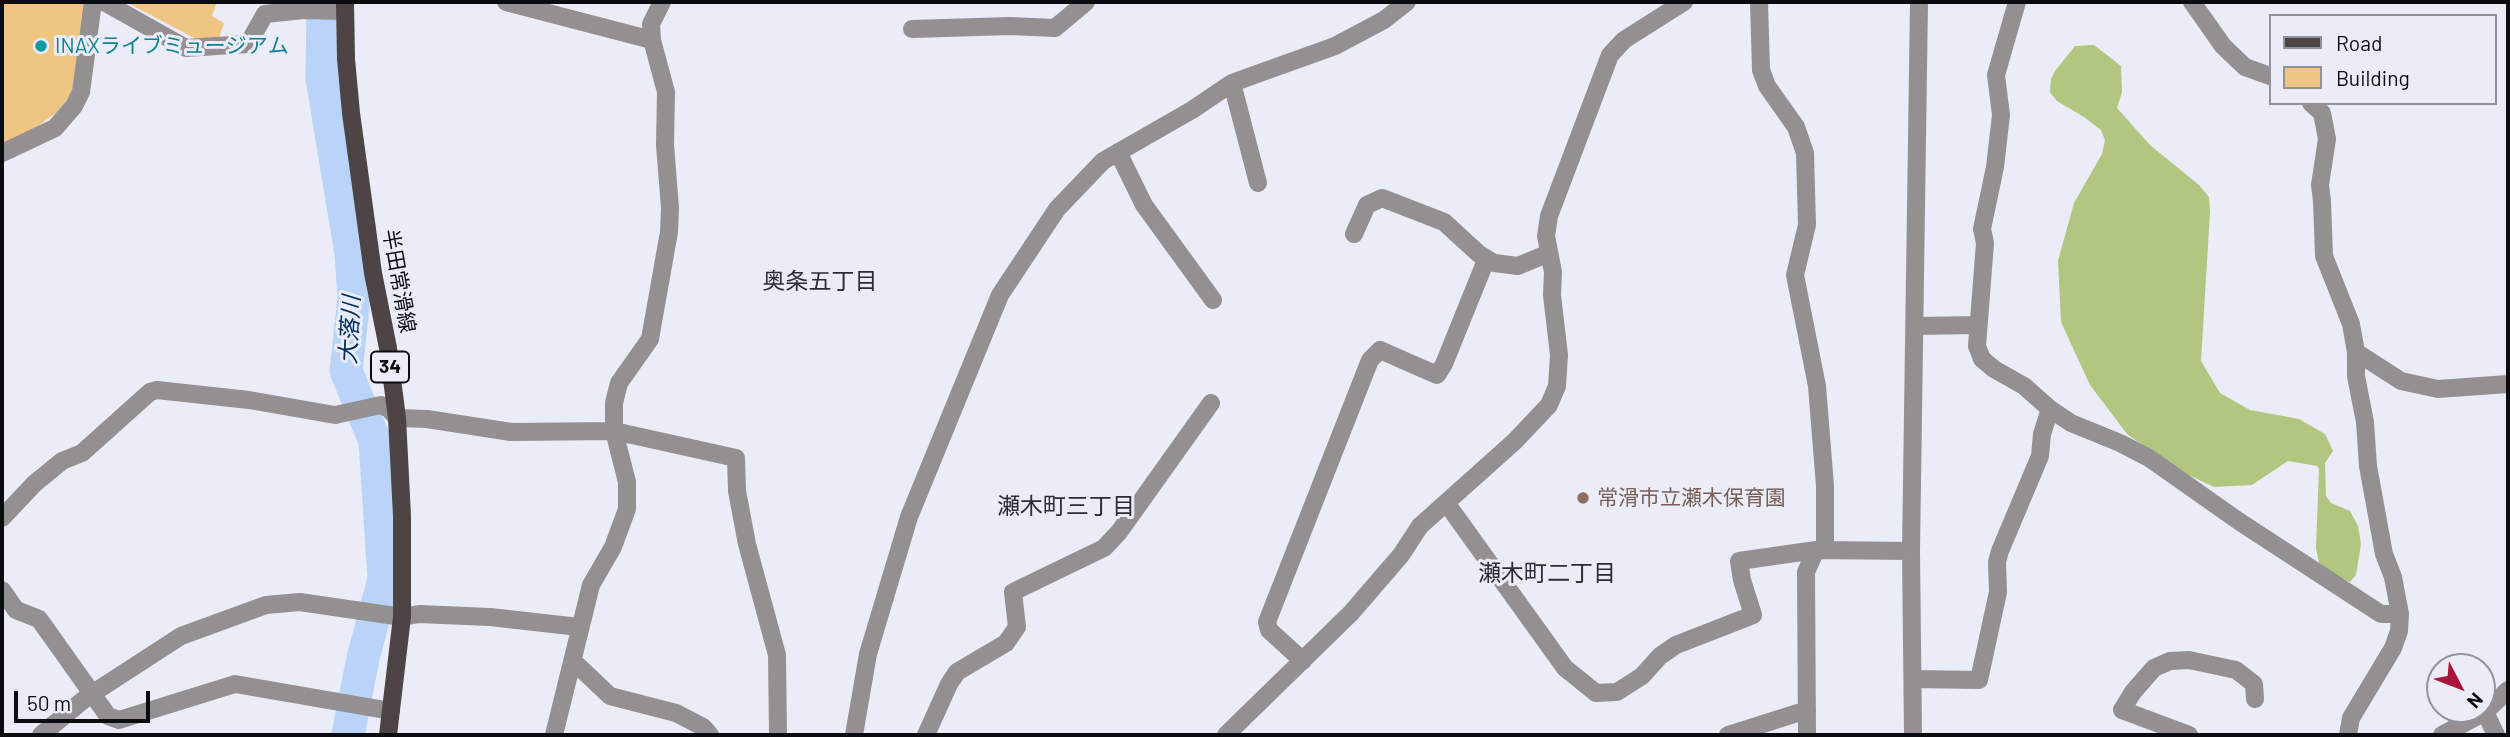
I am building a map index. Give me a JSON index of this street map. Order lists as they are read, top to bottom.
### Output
{
  "streets": {
    "main road": ["半田常滑線", "34"]
  },
  "districts": ["奥条五丁目", "瀬木町三丁目", "瀬木町二丁目"],
  "water": ["大落川"],
  "places": ["INAXライブミュージアム", "常滑市立瀬木保育園"],
  "legend": ["Road", "Building"],
  "scale_bar": "50 m",
  "north": "bottom right"
}
